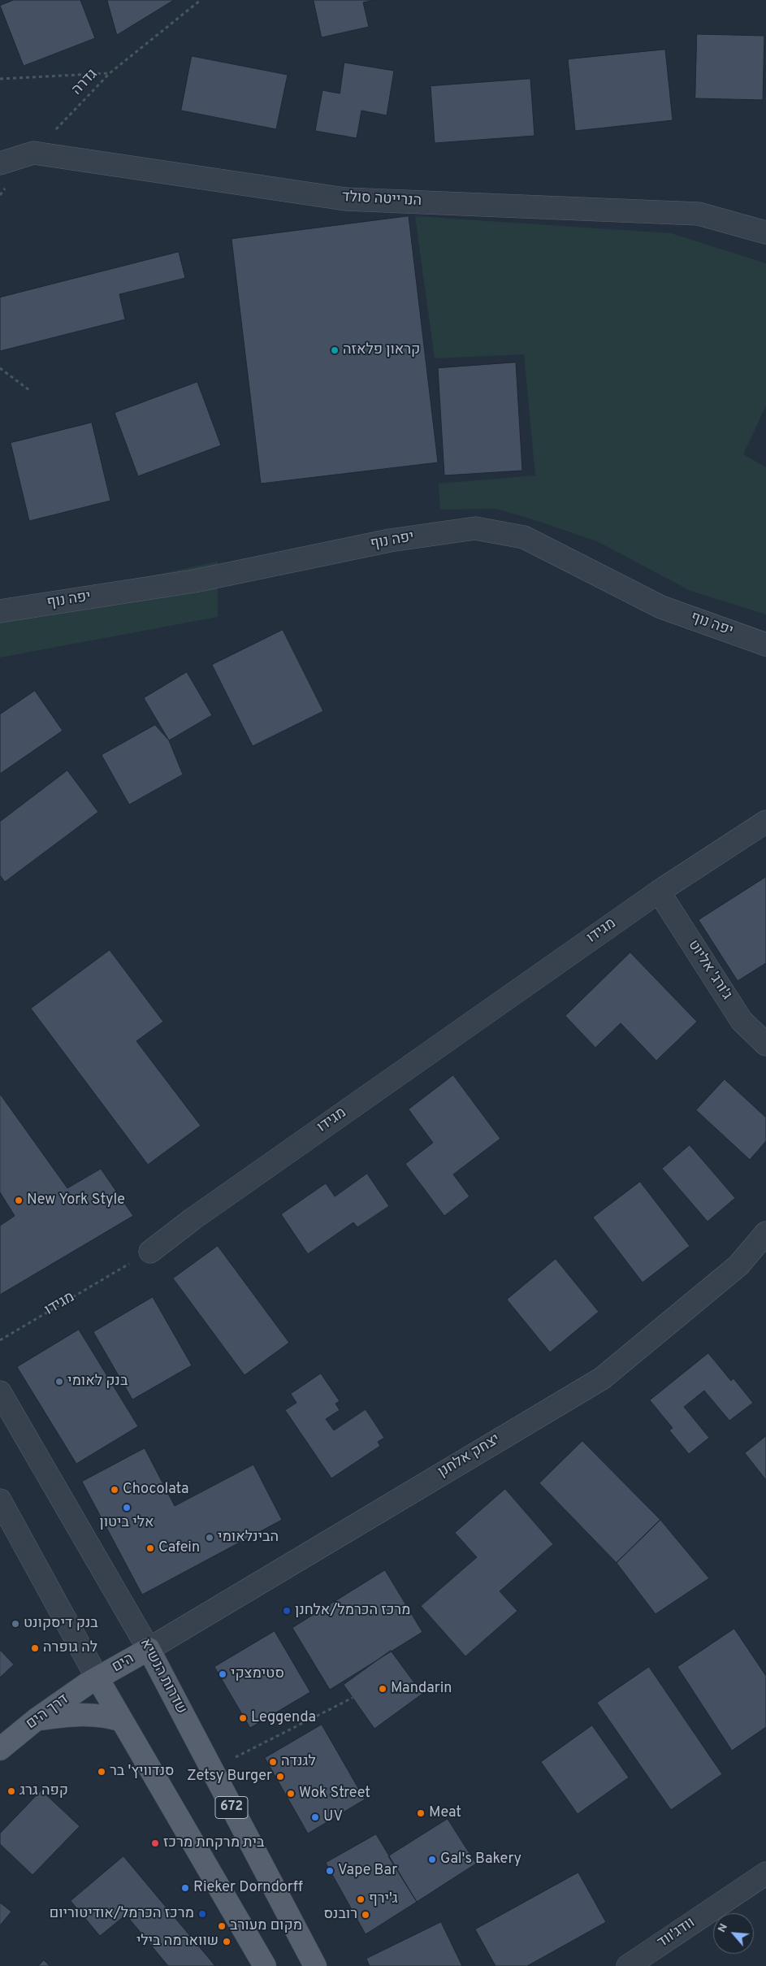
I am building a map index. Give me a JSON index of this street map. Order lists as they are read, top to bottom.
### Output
{
  "streets": {
    "main road": [
      "הים",
      "שדרות הנשיא",
      "דרך הים",
      "672"
    ],
    "street": [
      "הנרייטה סולד",
      "יפה נוף",
      "מגידו",
      "ג'ורג' אליוט",
      "יצחק אלחנן",
      "וודג'ווד"
    ],
    "path": ["גדרה"]
  },
  "crossings": [
    ["גדרה", "הנרייטה סולד"],
    ["מגידו", "ג'ורג' אליוט"],
    ["יצחק אלחנן", "הים"],
    ["יצחק אלחנן", "שדרות הנשיא"],
    ["הים", "שדרות הנשיא"],
    ["הים", "דרך הים"]
  ],
  "places": [
    "קראון פלאזה",
    "New York Style",
    "בנק לאומי",
    "Chocolata",
    "אלי ביטון",
    "הבינלאומי",
    "Cafein",
    "מרכז הכרמל/אלחנן",
    "בנק דיסקונט",
    "לה גופרה",
    "סטימצקי",
    "Mandarin",
    "Leggenda",
    "לגנדה",
    "סנדוויץ' בר",
    "Zetsy Burger",
    "קפה גרג",
    "Wok Street",
    "Meat",
    "UV",
    "בית מרקחת מרכז",
    "Gal's Bakery",
    "Vape Bar",
    "Rieker Dorndorff",
    "ג'ירף",
    "מרכז הכרמל/אודיטוריום",
    "רובנס",
    "מקום מעורב",
    "שווארמה בילי"
  ],
  "north": "top left"
}
